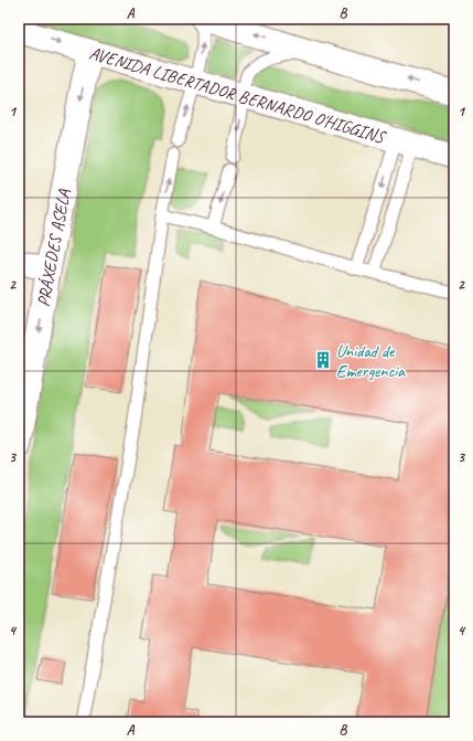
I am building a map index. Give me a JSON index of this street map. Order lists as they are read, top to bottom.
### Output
{
  "streets": {
    "main road": ["AVENIDA LIBERTADOR BERNARDO O'HIGGINS", "PRÁXEDES ASELA"]
  },
  "crossings": [
    ["AVENIDA LIBERTADOR BERNARDO O'HIGGINS", "PRÁXEDES ASELA"]
  ],
  "one_way": ["PRÁXEDES ASELA"],
  "places": {
    "building": ["Unidad de Emergencia"]
  },
  "grid": {
    "columns": ["A", "B"],
    "rows": [
      "1",
      "2",
      "3",
      "4"
    ]
  }
}
